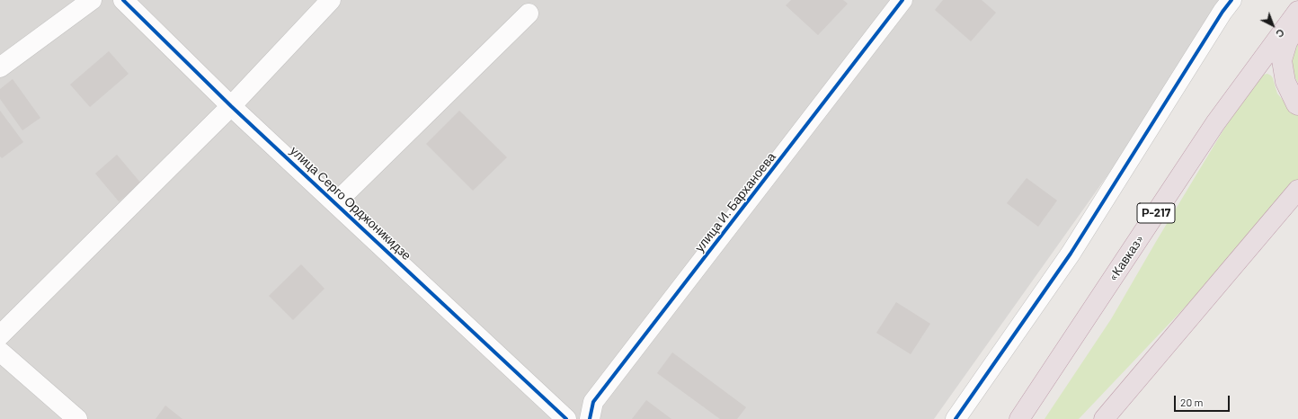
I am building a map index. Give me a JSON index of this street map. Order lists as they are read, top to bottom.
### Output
{
  "streets": {
    "highway": ["Р-217", "«Кавказ»"],
    "street": ["улица И. Барханоева", "улица Серго Орджоникидзе"]
  },
  "scale_bar": "20 m",
  "north": "bottom right"
}
